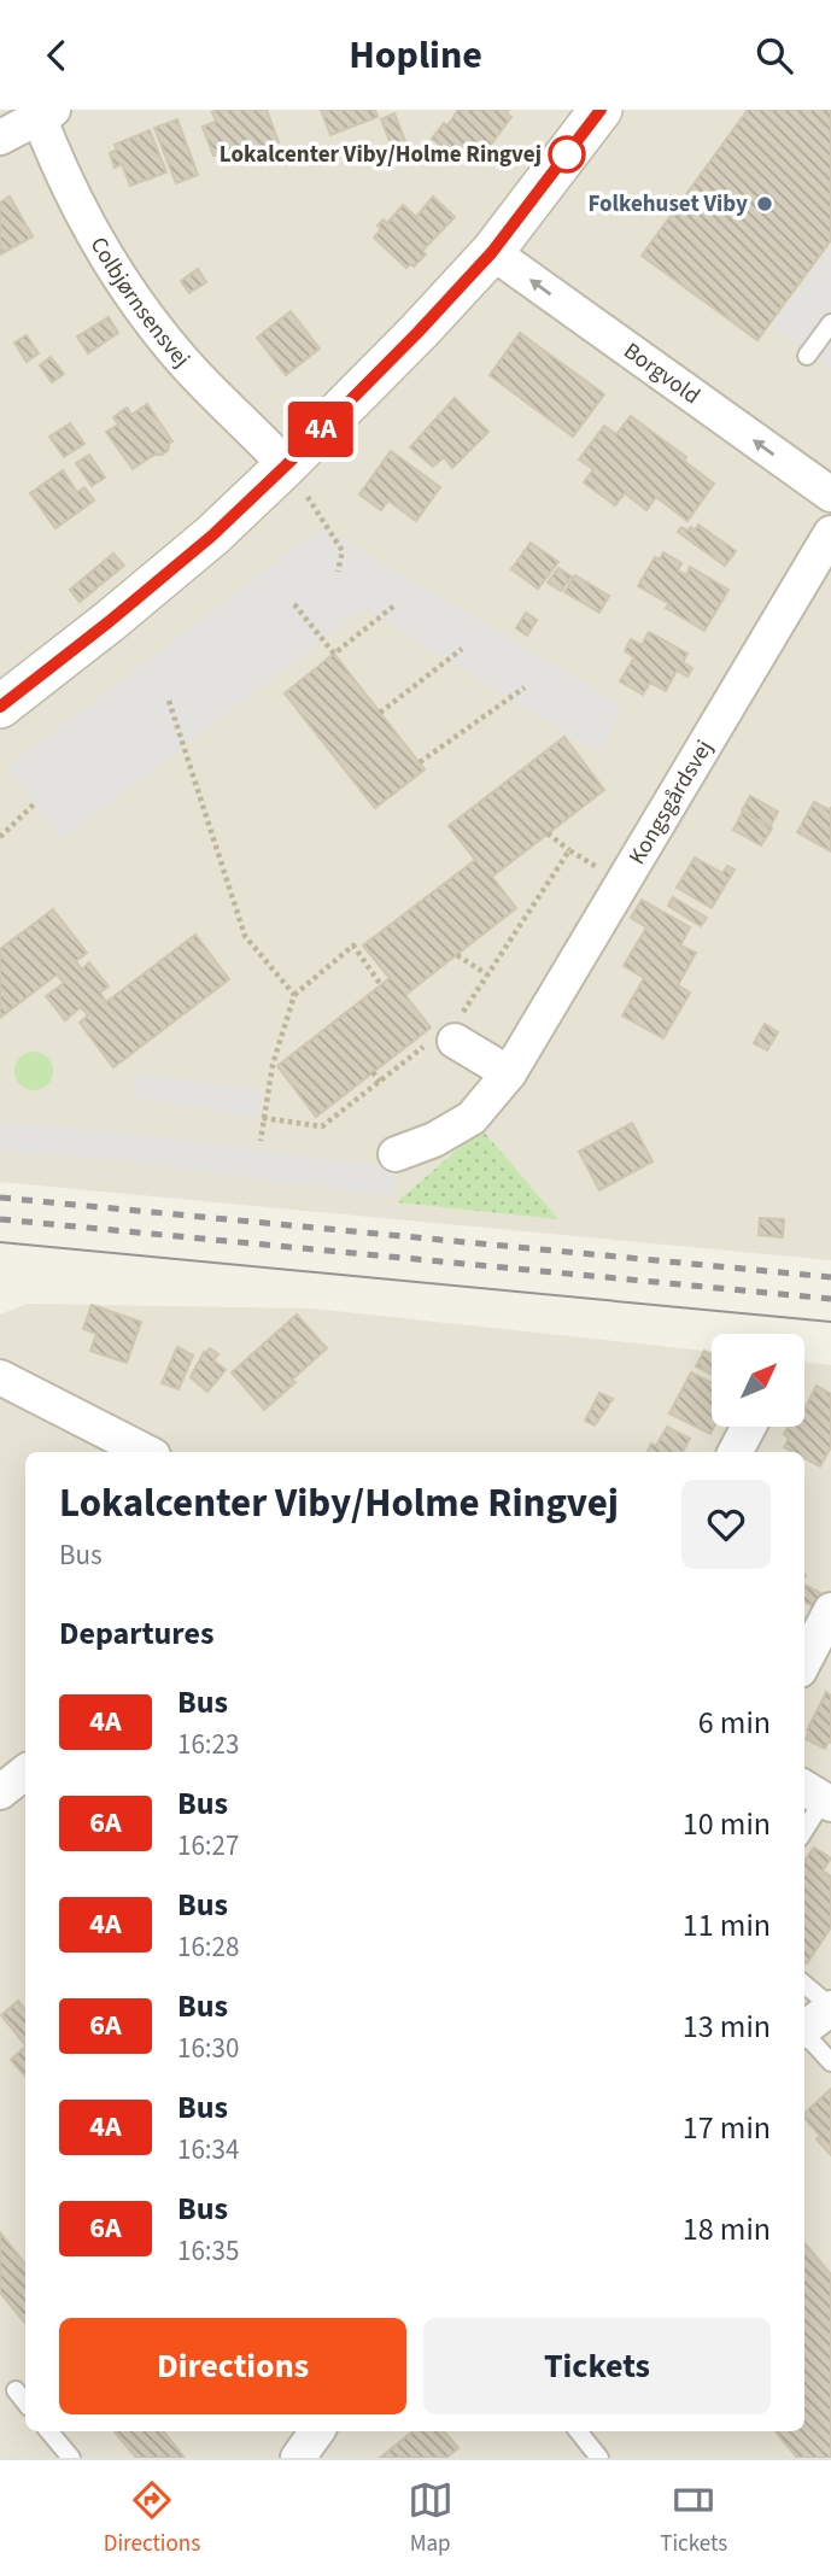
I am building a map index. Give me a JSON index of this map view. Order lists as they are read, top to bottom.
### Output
{
  "streets": {
    "street": ["Colbjørnsensvej", "Borgvold", "Kongsgårdsvej"]
  },
  "one_way": ["Borgvold"],
  "places": ["Lokalcenter Viby/Holme Ringvej", "Folkehuset Viby"],
  "lines": ["bus line 4A"],
  "north": "top right",
  "page": {
    "header": "Hopline",
    "on_map": "4A",
    "heading": [
      ["Lokalcenter Viby/Holme Ringvej", "Bus"],
      "Departures"
    ],
    "list": [
      {
        "mark": "4A",
        "name": "Bus",
        "note": "16:23",
        "value": "6 min"
      },
      {
        "mark": "6A",
        "name": "Bus",
        "note": "16:27",
        "value": "10 min"
      },
      {
        "mark": "4A",
        "name": "Bus",
        "note": "16:28",
        "value": "11 min"
      },
      {
        "mark": "6A",
        "name": "Bus",
        "note": "16:30",
        "value": "13 min"
      },
      {
        "mark": "4A",
        "name": "Bus",
        "note": "16:34",
        "value": "17 min"
      },
      {
        "mark": "6A",
        "name": "Bus",
        "note": "16:35",
        "value": "18 min"
      }
    ],
    "buttons": ["Directions", "Tickets"],
    "tabs": ["Directions", "Map", "Tickets"]
  }
}
